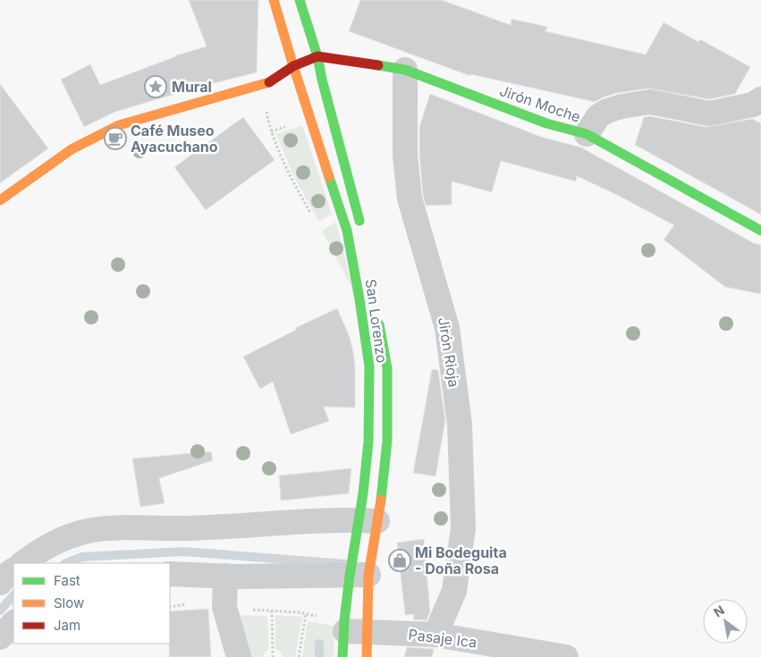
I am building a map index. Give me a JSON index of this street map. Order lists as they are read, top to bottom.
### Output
{
  "streets": {
    "street": [
      "Jirón Moche",
      "San Lorenzo",
      "Jirón Rioja",
      "Pasaje Ica"
    ]
  },
  "crossings": [
    ["Jirón Moche", "Jirón Rioja"],
    ["San Lorenzo", "Pasaje Ica"],
    ["Jirón Rioja", "Pasaje Ica"]
  ],
  "places": {
    "place": ["Mural"],
    "cafe": ["Café Museo Ayacuchano"],
    "shop": ["Mi Bodeguita - Doña Rosa"]
  },
  "legend": ["Fast", "Slow", "Jam"],
  "north": "top left"
}
